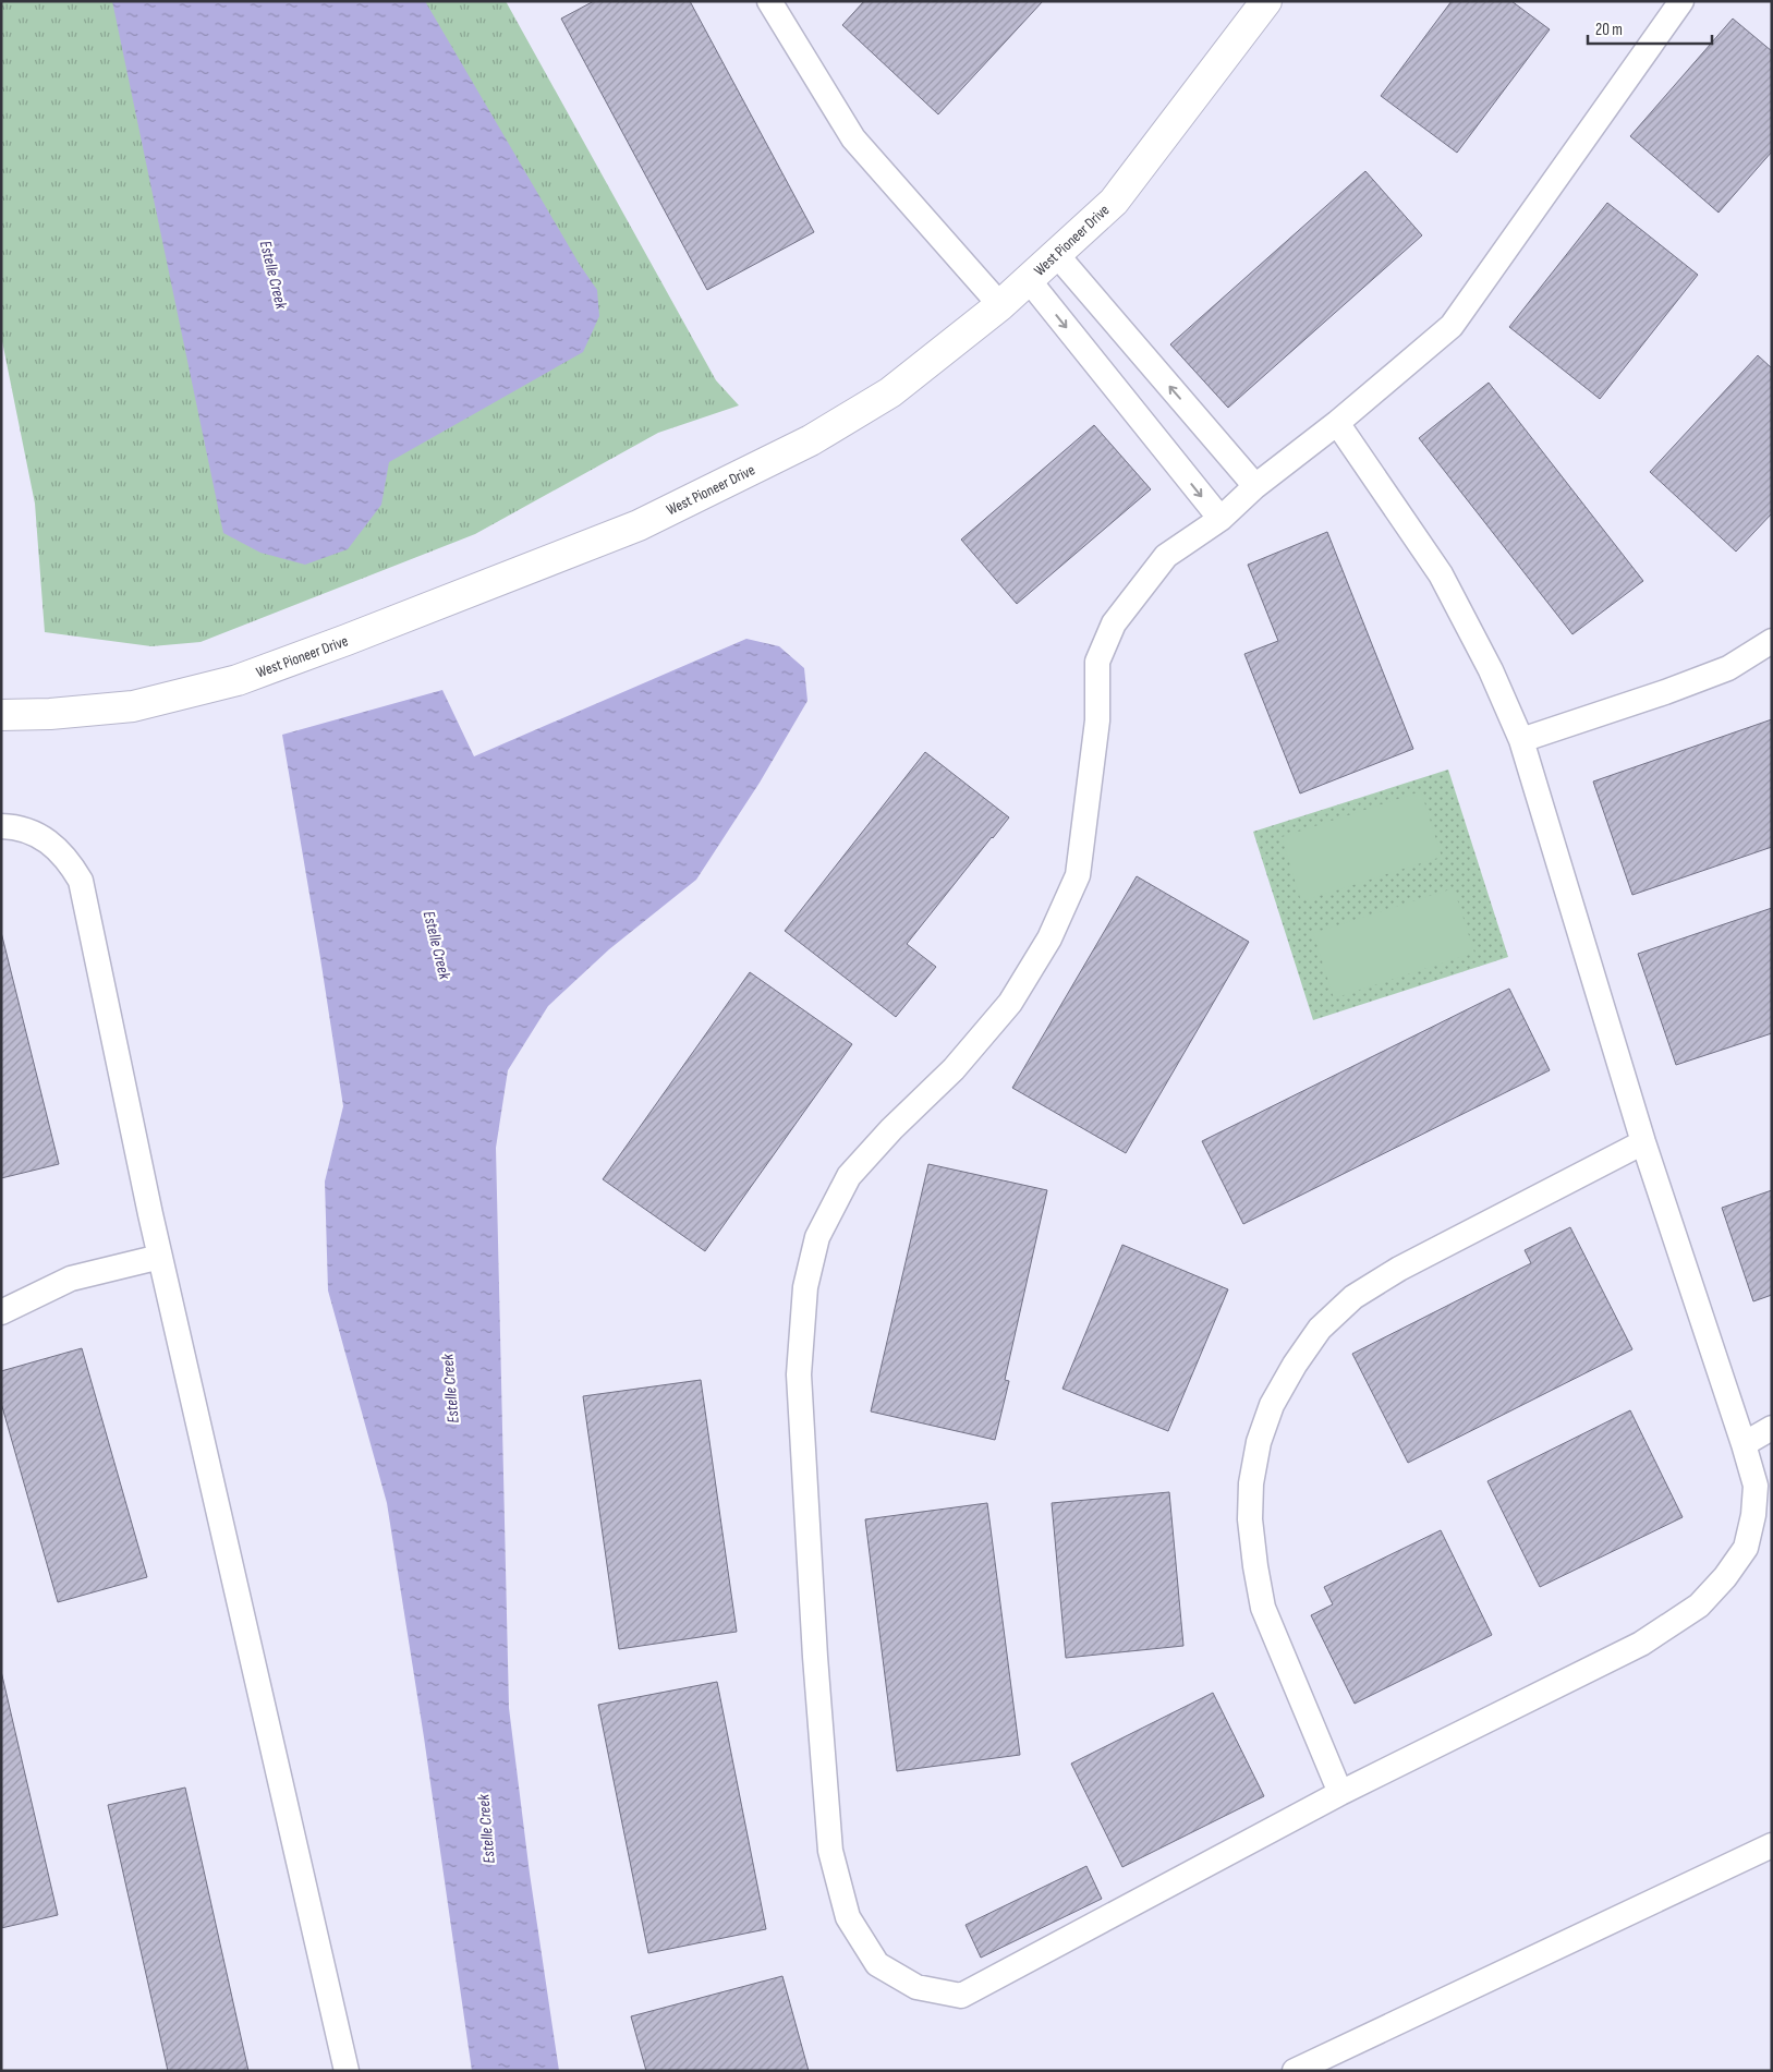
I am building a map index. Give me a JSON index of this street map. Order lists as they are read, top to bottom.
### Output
{
  "streets": {
    "street": ["West Pioneer Drive"]
  },
  "water": ["Estelle Creek"],
  "scale_bar": "20 m"
}
